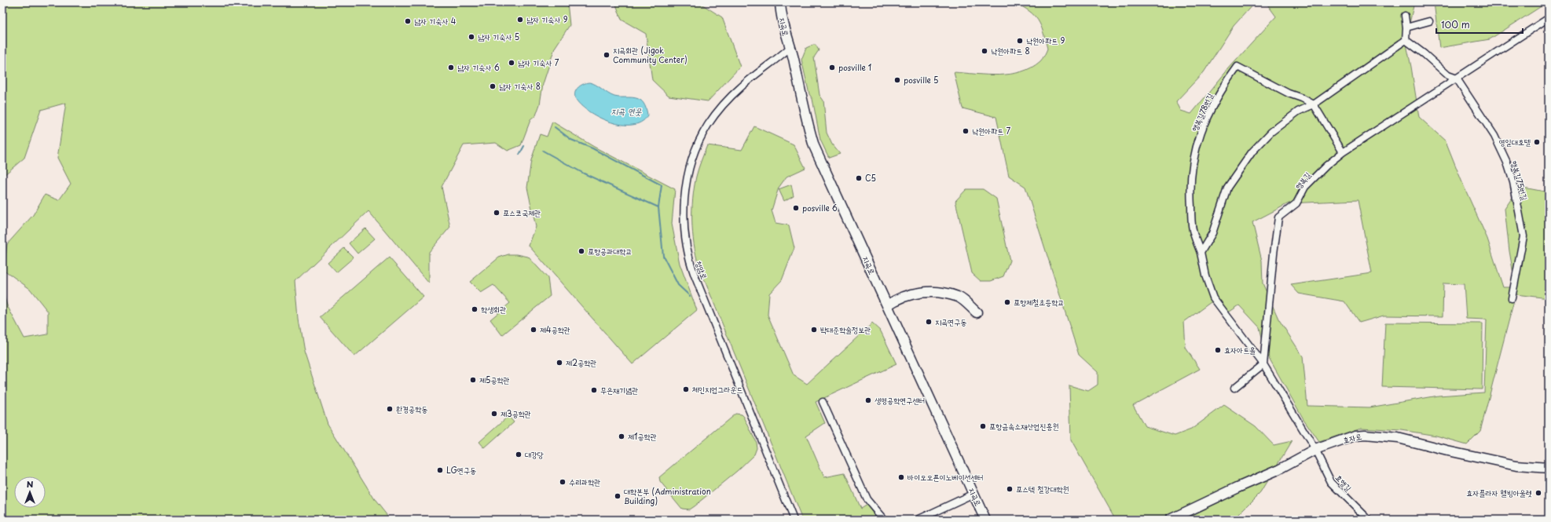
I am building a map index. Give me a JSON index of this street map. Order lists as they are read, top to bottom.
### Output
{
  "streets": {
    "street": [
      "지곡로",
      "행복길78번길",
      "행복길",
      "행복길75번길",
      "청암로",
      "효자로",
      "효행길"
    ]
  },
  "crossings": [
    ["지곡로", "청암로"],
    ["행복길78번길", "행복길"],
    ["행복길", "행복길75번길"],
    ["효자로", "효행길"]
  ],
  "water": ["지곡 연못"],
  "places": [
    "남자 기숙사 9",
    "남자 기숙사 4",
    "남자 기숙사 5",
    "낙원아파트 9",
    "낙원아파트 8",
    "지곡회관 (Jigok Community Center)",
    "남자 기숙사 7",
    "남자 기숙사 6",
    "posville 1",
    "posville 5",
    "남자 기숙사 8",
    "낙원아파트 7",
    "영일대호텔",
    "C5",
    "posville 6",
    "포스코국제관",
    "포항공과대학교",
    "포항제철초등학교",
    "학생회관",
    "지곡연구동",
    "제4공학관",
    "박태준학술정보관",
    "효자아트홀",
    "제2공학관",
    "제5공학관",
    "체인지업그라운드",
    "무은재기념관",
    "생명공학연구센터",
    "환경공학동",
    "제3공학관",
    "포항금속소재산업진흥원",
    "제1공학관",
    "대강당",
    "LG연구동",
    "바이오오픈이노베이션센터",
    "수리과학관",
    "포스텍 철강대학원",
    "효자플라자 웰빙아울렛",
    "대학본부 (Administration Building)"
  ],
  "scale_bar": "100 m",
  "north": "top"
}
